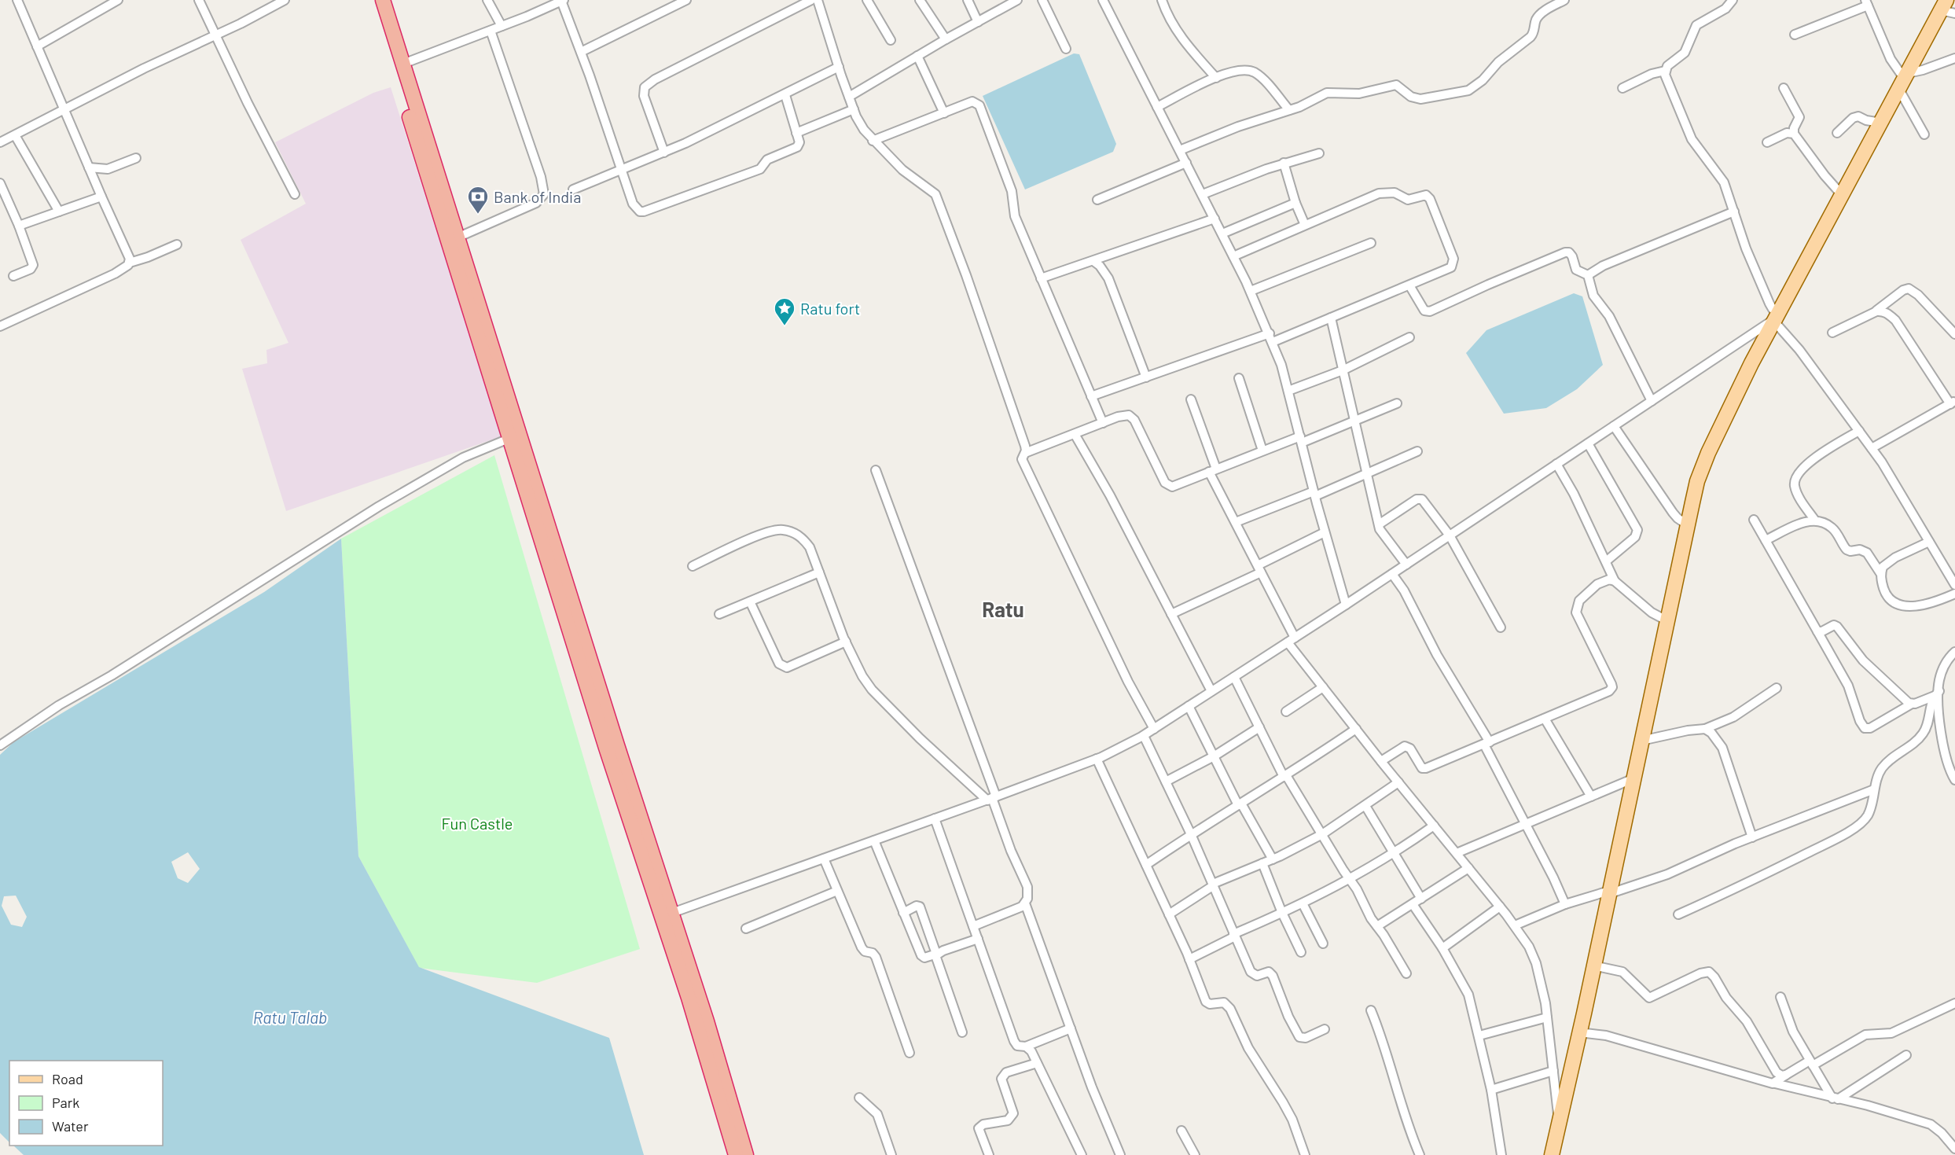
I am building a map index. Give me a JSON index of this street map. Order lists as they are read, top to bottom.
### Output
{
  "districts": ["Ratu"],
  "water": ["Ratu Talab"],
  "parks": ["Fun Castle"],
  "places": {
    "bank": ["Bank of India"],
    "place": ["Ratu fort"]
  },
  "legend": ["Road", "Park", "Water"]
}
